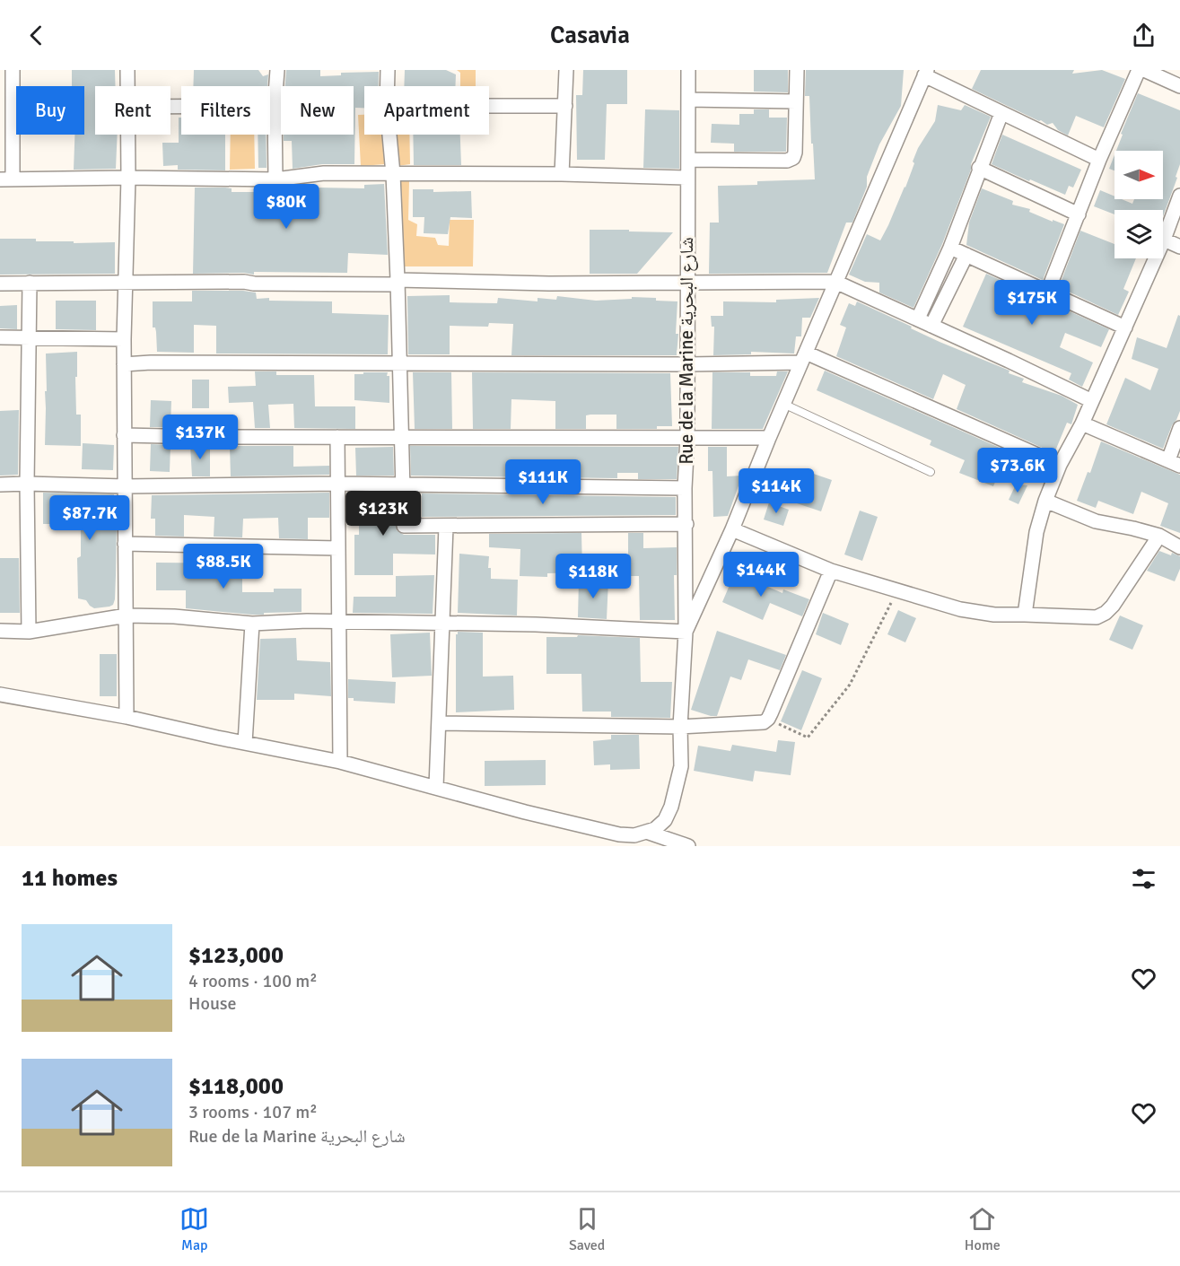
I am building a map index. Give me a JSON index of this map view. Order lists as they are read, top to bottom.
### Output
{
  "streets": {
    "street": ["Rue de la Marine شارع البحرية"]
  },
  "north": "right",
  "page": {
    "header": "Casavia",
    "chip": [
      "Buy",
      "Rent",
      "Filters",
      "New",
      "Apartment"
    ],
    "price": [
      "$80K",
      "$175K",
      "$137K",
      "$73.6K",
      "$111K",
      "$114K",
      "$123K",
      "$87.7K",
      "$88.5K",
      "$144K",
      "$118K"
    ],
    "heading": "11 homes",
    "list": [
      {
        "name": "$123,000",
        "note": "4 rooms · 100 m² · House"
      },
      {
        "name": "$118,000",
        "note": "3 rooms · 107 m² · Rue de la Marine شارع البحرية"
      }
    ],
    "tabs": ["Map", "Saved", "Home"]
  }
}
